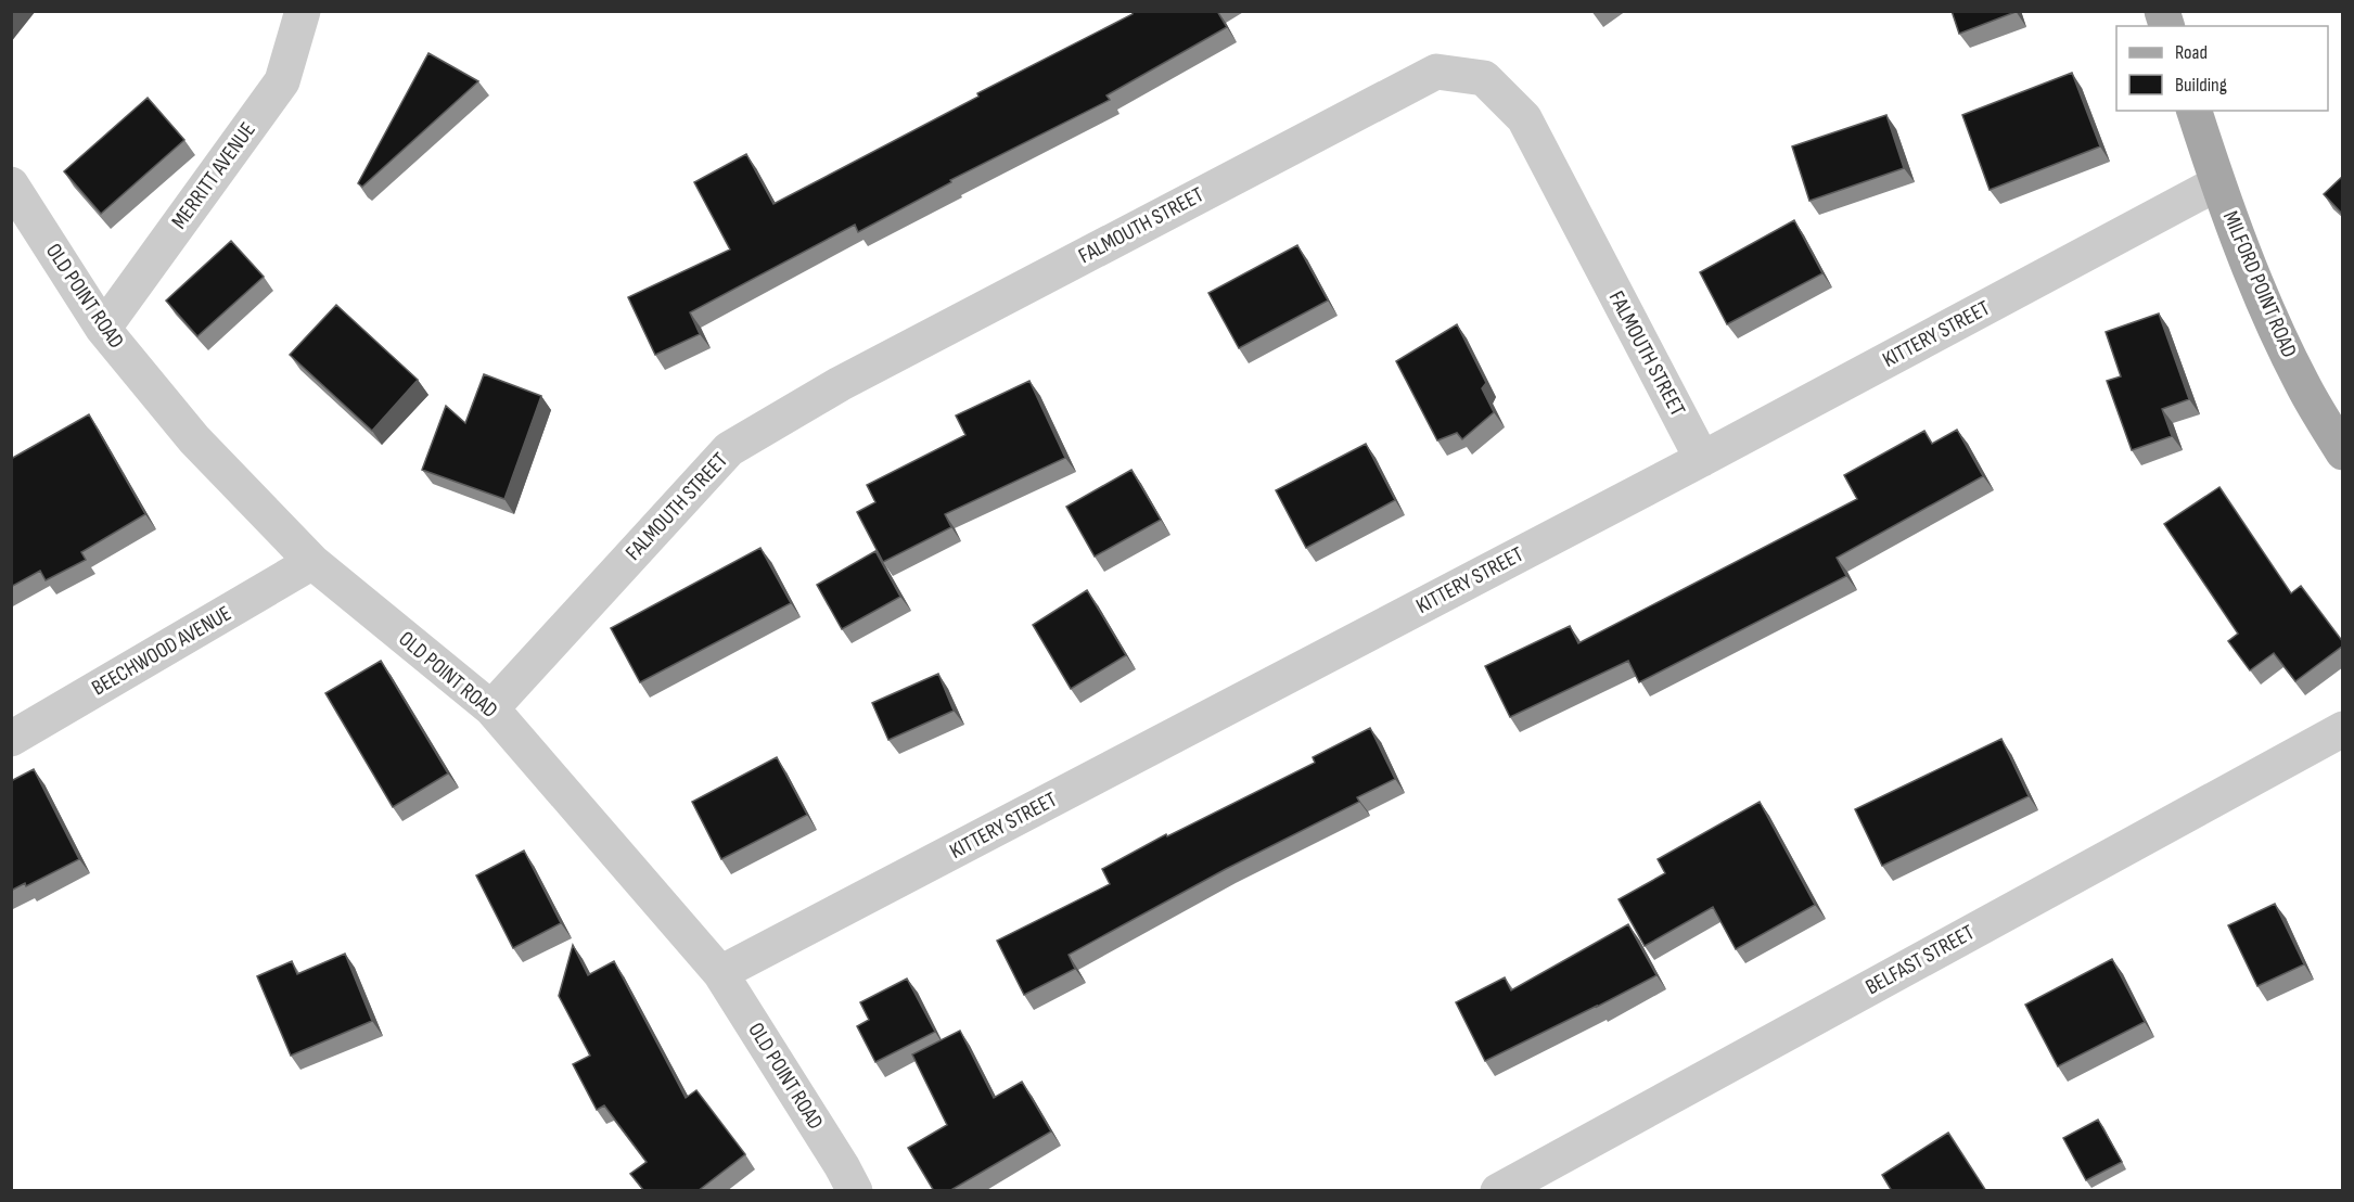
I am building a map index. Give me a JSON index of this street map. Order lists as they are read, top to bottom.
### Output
{
  "streets": {
    "main road": ["MILFORD POINT ROAD"],
    "street": [
      "MERRITT AVENUE",
      "FALMOUTH STREET",
      "OLD POINT ROAD",
      "KITTERY STREET",
      "BEECHWOOD AVENUE",
      "BELFAST STREET"
    ]
  },
  "crossings": [
    ["MERRITT AVENUE", "OLD POINT ROAD"],
    ["FALMOUTH STREET", "OLD POINT ROAD"],
    ["FALMOUTH STREET", "KITTERY STREET"],
    ["MILFORD POINT ROAD", "KITTERY STREET"],
    ["OLD POINT ROAD", "KITTERY STREET"],
    ["OLD POINT ROAD", "BEECHWOOD AVENUE"]
  ],
  "legend": ["Road", "Building"]
}
